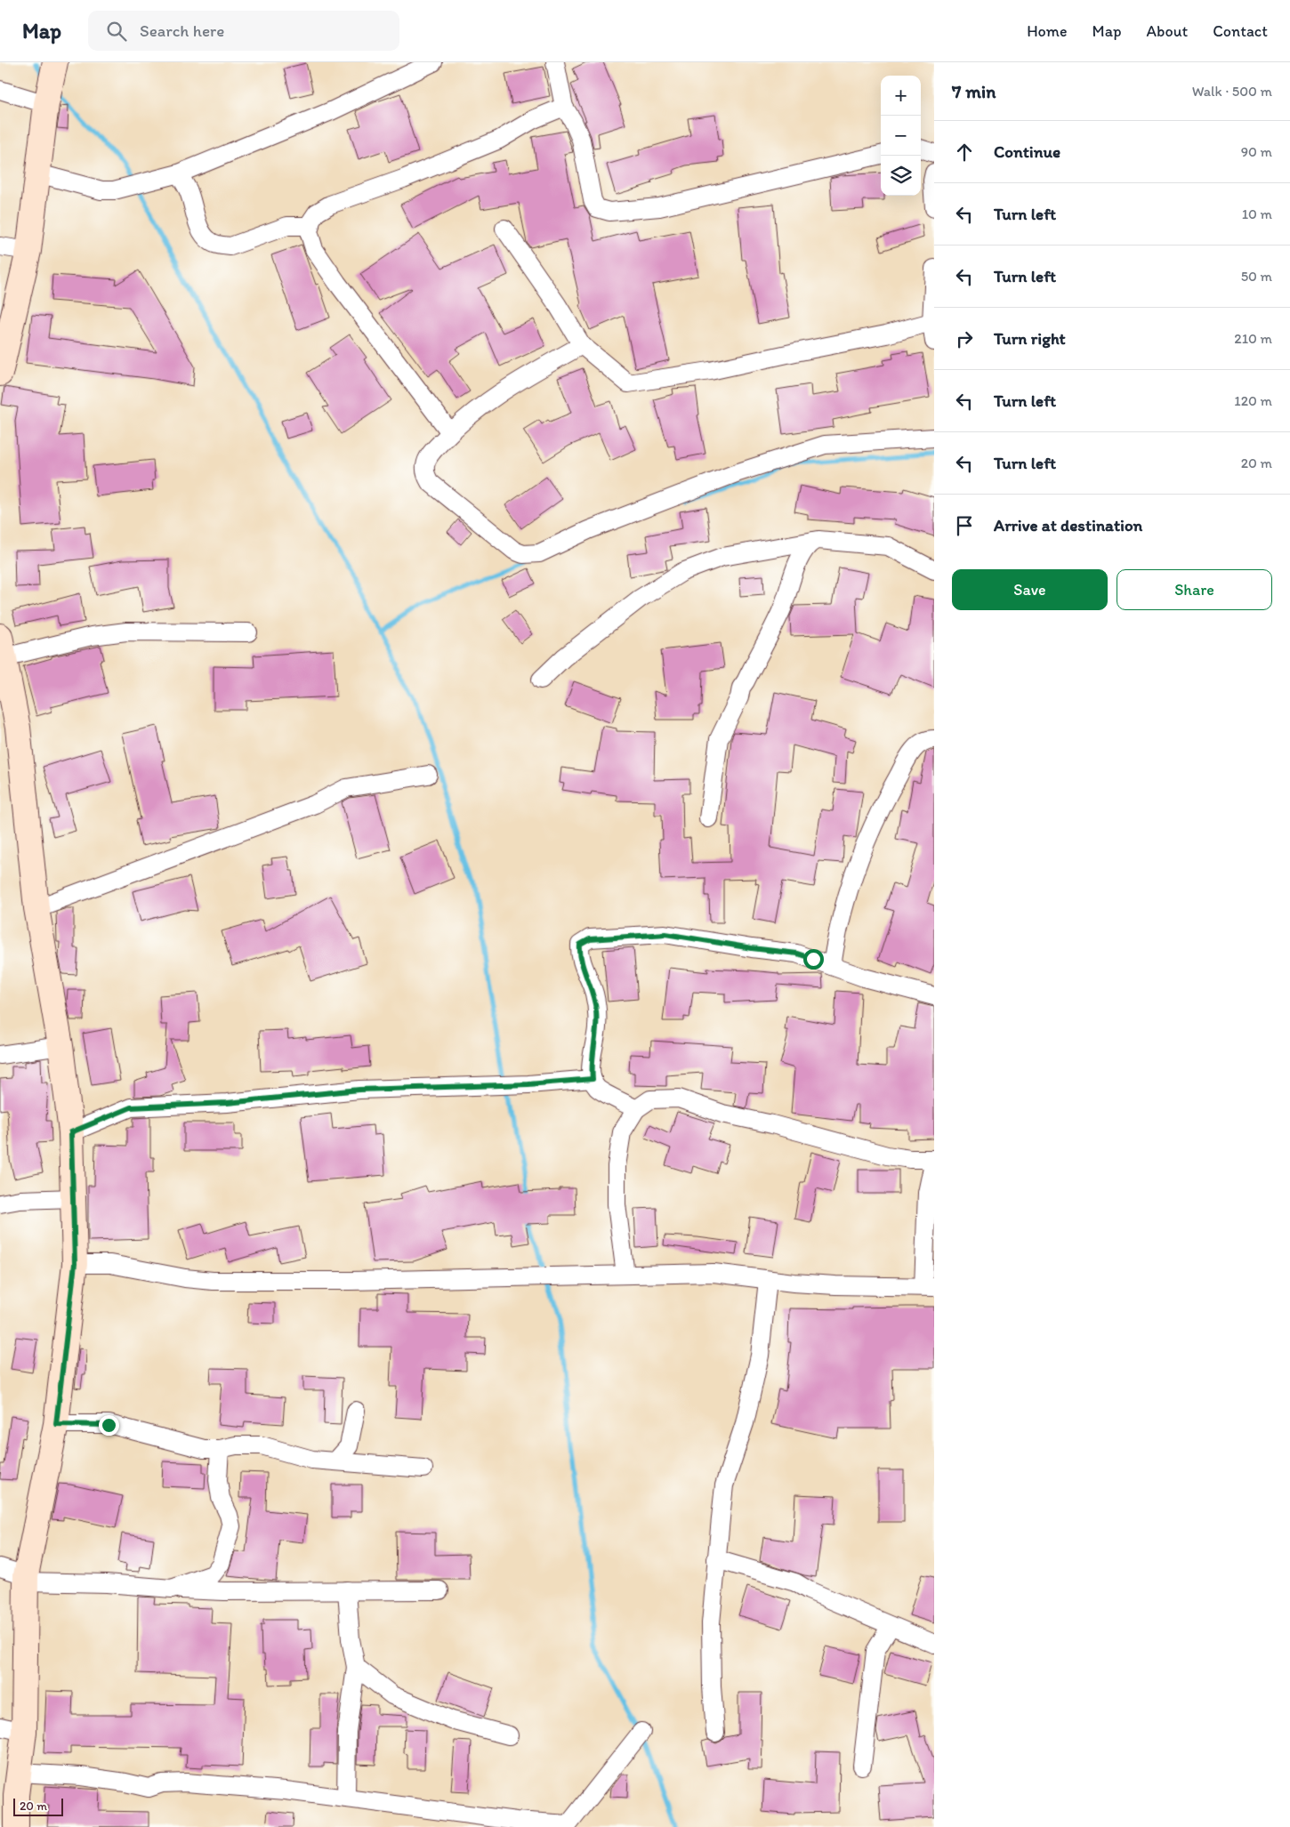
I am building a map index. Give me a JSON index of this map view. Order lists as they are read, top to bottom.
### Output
{
  "scale_bar": "20 m",
  "page": {
    "header": "Map",
    "search": "Search here",
    "nav": [
      "Home",
      "Map",
      "About",
      "Contact"
    ],
    "heading": ["7 min", "Walk · 500 m"],
    "map_buttons": ["+", "−"],
    "list": [
      ["Continue", "90 m"],
      ["Turn left", "10 m"],
      ["Turn left", "50 m"],
      ["Turn right", "210 m"],
      ["Turn left", "120 m"],
      ["Turn left", "20 m"],
      "Arrive at destination"
    ],
    "buttons": ["Save", "Share"],
    "scale": "20 m"
  }
}
